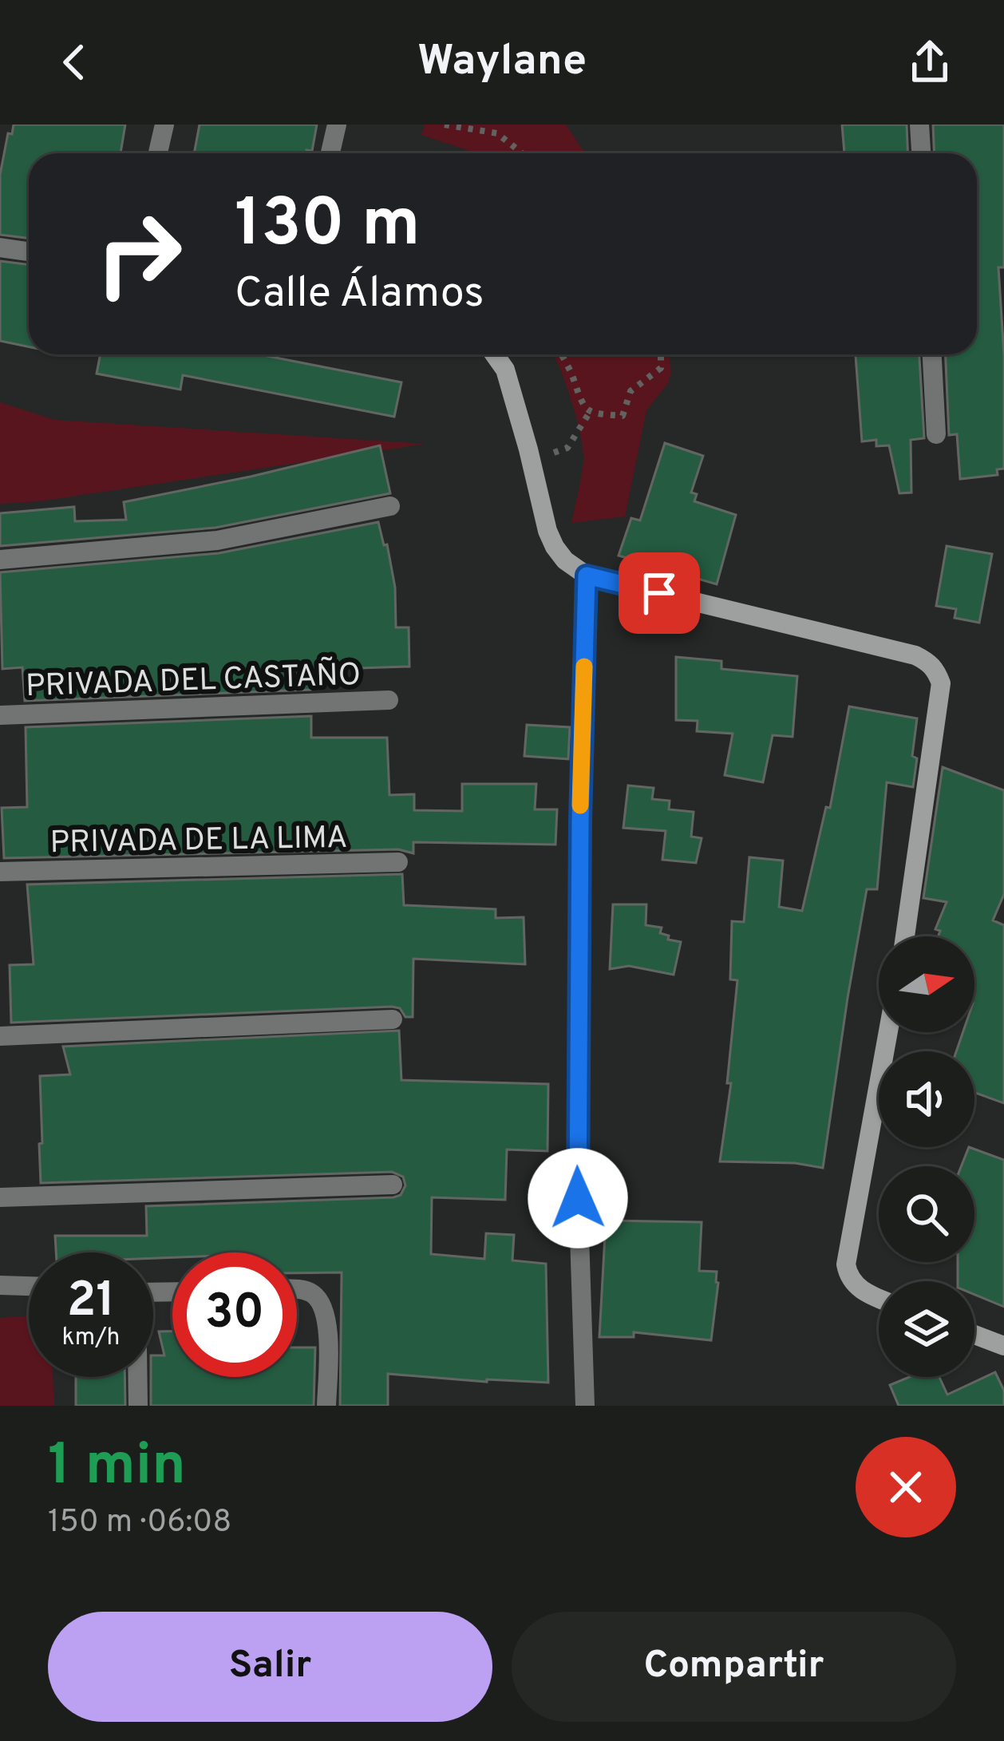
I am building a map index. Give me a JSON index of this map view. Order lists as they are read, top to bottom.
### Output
{
  "streets": {
    "street": ["PRIVADA DEL CASTAÑO", "PRIVADA DE LA LIMA"]
  },
  "north": "right",
  "page": {
    "header": "Waylane",
    "turn": ["130 m", "Calle Álamos"],
    "speed": "21 km/h",
    "limit": "30",
    "heading": ["1 min", "150 m · 06:08"],
    "buttons": ["Salir", "Compartir"]
  }
}
